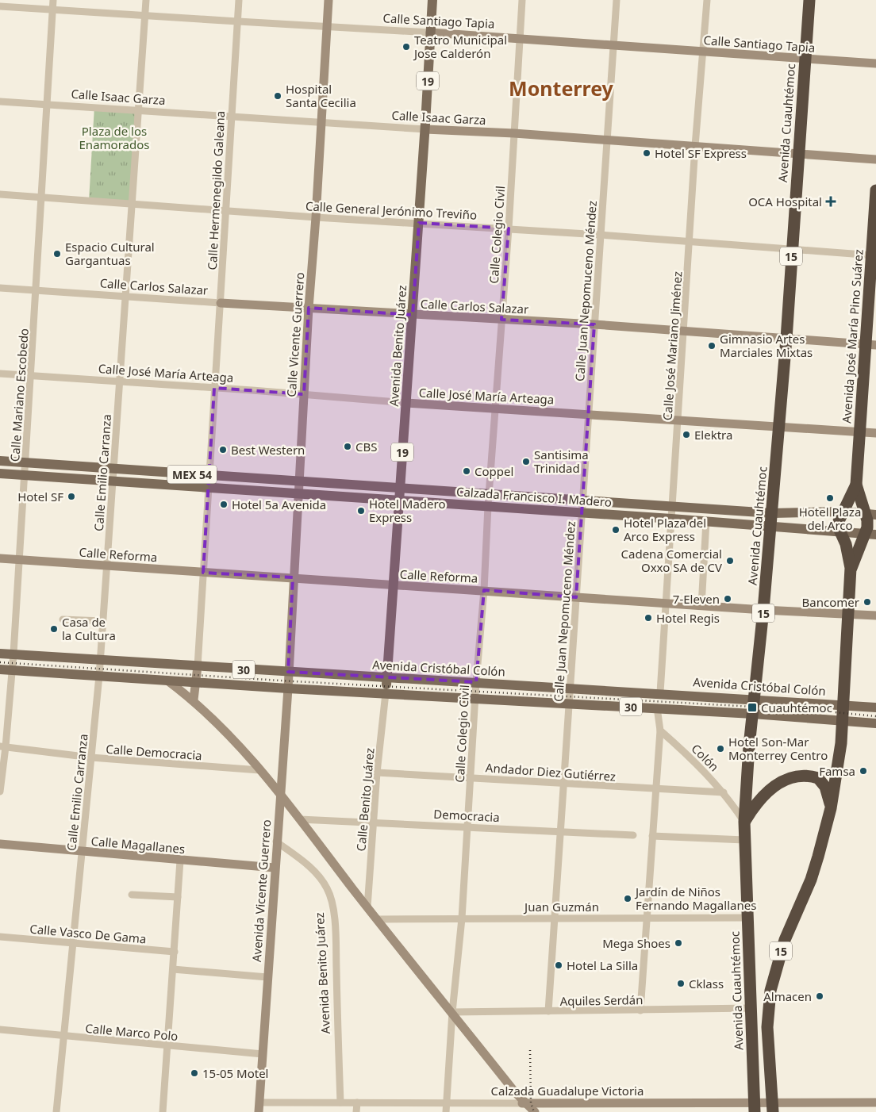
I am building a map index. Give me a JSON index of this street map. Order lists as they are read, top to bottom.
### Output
{
  "streets": {
    "highway": ["Avenida Cuauhtémoc", "15", "Avenida José María Pino Suárez"],
    "main road": [
      "19",
      "Avenida Benito Juárez",
      "MEX 54",
      "Calzada Francisco I. Madero",
      "Avenida Cristóbal Colón",
      "30"
    ],
    "street": [
      "Calle Santiago Tapia",
      "Calle Isaac Garza",
      "Calle Hermenegildo Galeana",
      "Calle General Jerónimo Treviño",
      "Calle Colegio Civil",
      "Calle Carlos Salazar",
      "Calle Juan Nepomuceno Méndez",
      "Calle Vicente Guerrero",
      "Calle José Mariano Jiménez",
      "Calle José María Arteaga",
      "Calle Mariano Escobedo",
      "Calle Emilio Carranza",
      "Calle Reforma",
      "Calle Democracia",
      "Colón",
      "Andador Diez Gutiérrez",
      "Calle Benito Juárez",
      "Democracia",
      "Calle Magallanes",
      "Avenida Vicente Guerrero",
      "Juan Guzmán",
      "Calle Vasco De Gama",
      "Aquiles Serdán",
      "Calle Marco Polo",
      "Calzada Guadalupe Victoria"
    ]
  },
  "crossings": [
    ["Calle Santiago Tapia", "Avenida Cuauhtémoc"],
    ["Calle Santiago Tapia", "Calle Hermenegildo Galeana"],
    ["Calle Santiago Tapia", "Calle Colegio Civil"],
    ["Calle Santiago Tapia", "Calle Juan Nepomuceno Méndez"],
    ["Calle Santiago Tapia", "Calle Vicente Guerrero"],
    ["Calle Santiago Tapia", "Avenida Benito Juárez"],
    ["Calle Santiago Tapia", "Calle José Mariano Jiménez"],
    ["Calle Santiago Tapia", "Calle Mariano Escobedo"],
    ["Calle Santiago Tapia", "Calle Emilio Carranza"],
    ["Calle Isaac Garza", "Avenida Cuauhtémoc"],
    ["Calle Isaac Garza", "Calle Hermenegildo Galeana"],
    ["Calle Isaac Garza", "Calle Colegio Civil"],
    ["Calle Isaac Garza", "Calle Juan Nepomuceno Méndez"],
    ["Calle Isaac Garza", "Calle Vicente Guerrero"],
    ["Calle Isaac Garza", "Avenida Benito Juárez"],
    ["Calle Isaac Garza", "Calle José Mariano Jiménez"],
    ["Calle Isaac Garza", "Calle Mariano Escobedo"],
    ["Calle Isaac Garza", "Calle Emilio Carranza"],
    ["Avenida Cuauhtémoc", "Calle General Jerónimo Treviño"],
    ["Avenida Cuauhtémoc", "Calle Carlos Salazar"],
    ["Avenida Cuauhtémoc", "Calle José María Arteaga"],
    ["Avenida Cuauhtémoc", "Calzada Francisco I. Madero"],
    ["Avenida Cuauhtémoc", "Calle Reforma"],
    ["Avenida Cuauhtémoc", "Avenida Cristóbal Colón"],
    ["Avenida Cuauhtémoc", "30"],
    ["Avenida Cuauhtémoc", "Colón"],
    ["Avenida Cuauhtémoc", "Juan Guzmán"],
    ["Avenida Cuauhtémoc", "Aquiles Serdán"],
    ["Avenida Cuauhtémoc", "Calzada Guadalupe Victoria"],
    ["Calle Hermenegildo Galeana", "Calle General Jerónimo Treviño"],
    ["Calle Hermenegildo Galeana", "Calle Carlos Salazar"],
    ["Calle Hermenegildo Galeana", "Calle José María Arteaga"],
    ["Calle Hermenegildo Galeana", "Calzada Francisco I. Madero"],
    ["Calle Hermenegildo Galeana", "Calle Reforma"],
    ["Calle Hermenegildo Galeana", "Avenida Cristóbal Colón"],
    ["Calle General Jerónimo Treviño", "Calle Colegio Civil"],
    ["Calle General Jerónimo Treviño", "Calle Juan Nepomuceno Méndez"],
    ["Calle General Jerónimo Treviño", "Calle Vicente Guerrero"],
    ["Calle General Jerónimo Treviño", "Avenida José María Pino Suárez"],
    ["Calle General Jerónimo Treviño", "Avenida Benito Juárez"],
    ["Calle General Jerónimo Treviño", "Calle José Mariano Jiménez"],
    ["Calle General Jerónimo Treviño", "Calle Mariano Escobedo"],
    ["Calle General Jerónimo Treviño", "Calle Emilio Carranza"],
    ["Calle Colegio Civil", "Calle Carlos Salazar"],
    ["Calle Colegio Civil", "Calle José María Arteaga"],
    ["Calle Colegio Civil", "Calzada Francisco I. Madero"],
    ["Calle Colegio Civil", "Calle Reforma"],
    ["Calle Colegio Civil", "Avenida Cristóbal Colón"],
    ["Calle Colegio Civil", "30"],
    ["Calle Colegio Civil", "Andador Diez Gutiérrez"],
    ["Calle Colegio Civil", "Democracia"],
    ["Calle Colegio Civil", "Juan Guzmán"],
    ["Calle Colegio Civil", "Aquiles Serdán"],
    ["Calle Colegio Civil", "Calzada Guadalupe Victoria"],
    ["Calle Carlos Salazar", "Calle Juan Nepomuceno Méndez"],
    ["Calle Carlos Salazar", "Calle Vicente Guerrero"],
    ["Calle Carlos Salazar", "Avenida José María Pino Suárez"],
    ["Calle Carlos Salazar", "Avenida Benito Juárez"],
    ["Calle Carlos Salazar", "Calle José Mariano Jiménez"],
    ["Calle Carlos Salazar", "Calle Mariano Escobedo"],
    ["Calle Carlos Salazar", "Calle Emilio Carranza"],
    ["Calle Juan Nepomuceno Méndez", "Calle José María Arteaga"],
    ["Calle Juan Nepomuceno Méndez", "Calzada Francisco I. Madero"],
    ["Calle Juan Nepomuceno Méndez", "Calle Reforma"],
    ["Calle Juan Nepomuceno Méndez", "Avenida Cristóbal Colón"],
    ["Calle Juan Nepomuceno Méndez", "30"],
    ["Calle Juan Nepomuceno Méndez", "Andador Diez Gutiérrez"],
    ["Calle Juan Nepomuceno Méndez", "Democracia"],
    ["Calle Juan Nepomuceno Méndez", "Juan Guzmán"],
    ["Calle Juan Nepomuceno Méndez", "Aquiles Serdán"],
    ["Calle Vicente Guerrero", "Calle José María Arteaga"],
    ["Calle Vicente Guerrero", "Calzada Francisco I. Madero"],
    ["Calle Vicente Guerrero", "Calle Reforma"],
    ["Calle Vicente Guerrero", "Avenida Cristóbal Colón"],
    ["Calle Vicente Guerrero", "Avenida Vicente Guerrero"],
    ["Avenida José María Pino Suárez", "Calle José María Arteaga"],
    ["Avenida José María Pino Suárez", "Calzada Francisco I. Madero"],
    ["Avenida José María Pino Suárez", "Calle Reforma"],
    ["Avenida José María Pino Suárez", "Avenida Cristóbal Colón"],
    ["Avenida José María Pino Suárez", "30"],
    ["Avenida José María Pino Suárez", "Calzada Guadalupe Victoria"],
    ["Avenida Benito Juárez", "Calle José María Arteaga"],
    ["Avenida Benito Juárez", "Calzada Francisco I. Madero"],
    ["Avenida Benito Juárez", "Calle Reforma"],
    ["Avenida Benito Juárez", "Avenida Cristóbal Colón"],
    ["Avenida Benito Juárez", "30"],
    ["Avenida Benito Juárez", "Calle Benito Juárez"],
    ["Avenida Benito Juárez", "Avenida Vicente Guerrero"],
    ["Avenida Benito Juárez", "Calzada Guadalupe Victoria"],
    ["Calle José Mariano Jiménez", "Calle José María Arteaga"],
    ["Calle José Mariano Jiménez", "Calzada Francisco I. Madero"],
    ["Calle José Mariano Jiménez", "Calle Reforma"],
    ["Calle José Mariano Jiménez", "Avenida Cristóbal Colón"],
    ["Calle José María Arteaga", "Calle Mariano Escobedo"],
    ["Calle José María Arteaga", "Calle Emilio Carranza"],
    ["Calle Mariano Escobedo", "Calzada Francisco I. Madero"],
    ["Calle Mariano Escobedo", "Calle Reforma"],
    ["Calle Mariano Escobedo", "Avenida Cristóbal Colón"],
    ["Calle Mariano Escobedo", "30"],
    ["Calle Mariano Escobedo", "Calle Democracia"],
    ["Calle Emilio Carranza", "Calzada Francisco I. Madero"],
    ["Calle Emilio Carranza", "Calle Reforma"],
    ["Calle Emilio Carranza", "Avenida Cristóbal Colón"],
    ["Calle Emilio Carranza", "30"],
    ["Calle Emilio Carranza", "Calle Democracia"],
    ["Calle Emilio Carranza", "Calle Magallanes"],
    ["Calle Emilio Carranza", "Calle Vasco De Gama"],
    ["Calle Emilio Carranza", "Calle Marco Polo"],
    ["Avenida Cristóbal Colón", "Avenida Vicente Guerrero"],
    ["30", "Calle Benito Juárez"],
    ["30", "Avenida Vicente Guerrero"],
    ["Colón", "Andador Diez Gutiérrez"],
    ["Andador Diez Gutiérrez", "Calle Benito Juárez"],
    ["Calle Benito Juárez", "Democracia"],
    ["Calle Magallanes", "Avenida Vicente Guerrero"],
    ["Avenida Vicente Guerrero", "Calle Marco Polo"],
    ["Avenida Vicente Guerrero", "Calzada Guadalupe Victoria"]
  ],
  "districts": ["Monterrey"],
  "parks": ["Plaza de los Enamorados"],
  "places": {
    "other": [
      "Teatro Municipal Jose Calderón",
      "Hospital Santa Cecilia",
      "Hotel SF Express",
      "Espacio Cultural Gargantuas",
      "Gimnasio Artes Marciales Mixtas",
      "Elektra",
      "CBS",
      "Best Western",
      "Santisima Trinidad",
      "Coppel",
      "Hotel SF",
      "Hotel Plaza del Arco",
      "Hotel 5a Avenida",
      "Hotel Madero Express",
      "Hotel Plaza del Arco Express",
      "Cadena Comercial Oxxo SA de CV",
      "7-Eleven",
      "Bancomer",
      "Hotel Regis",
      "Casa de la Cultura",
      "Hotel Son-Mar Monterrey Centro",
      "Famsa",
      "Jardín de Niños Fernando Magallanes",
      "Mega Shoes",
      "Hotel La Silla",
      "Cklass",
      "Almacen",
      "15-05 Motel"
    ],
    "health": ["OCA Hospital"],
    "transit": ["Cuauhtémoc"]
  }
}
